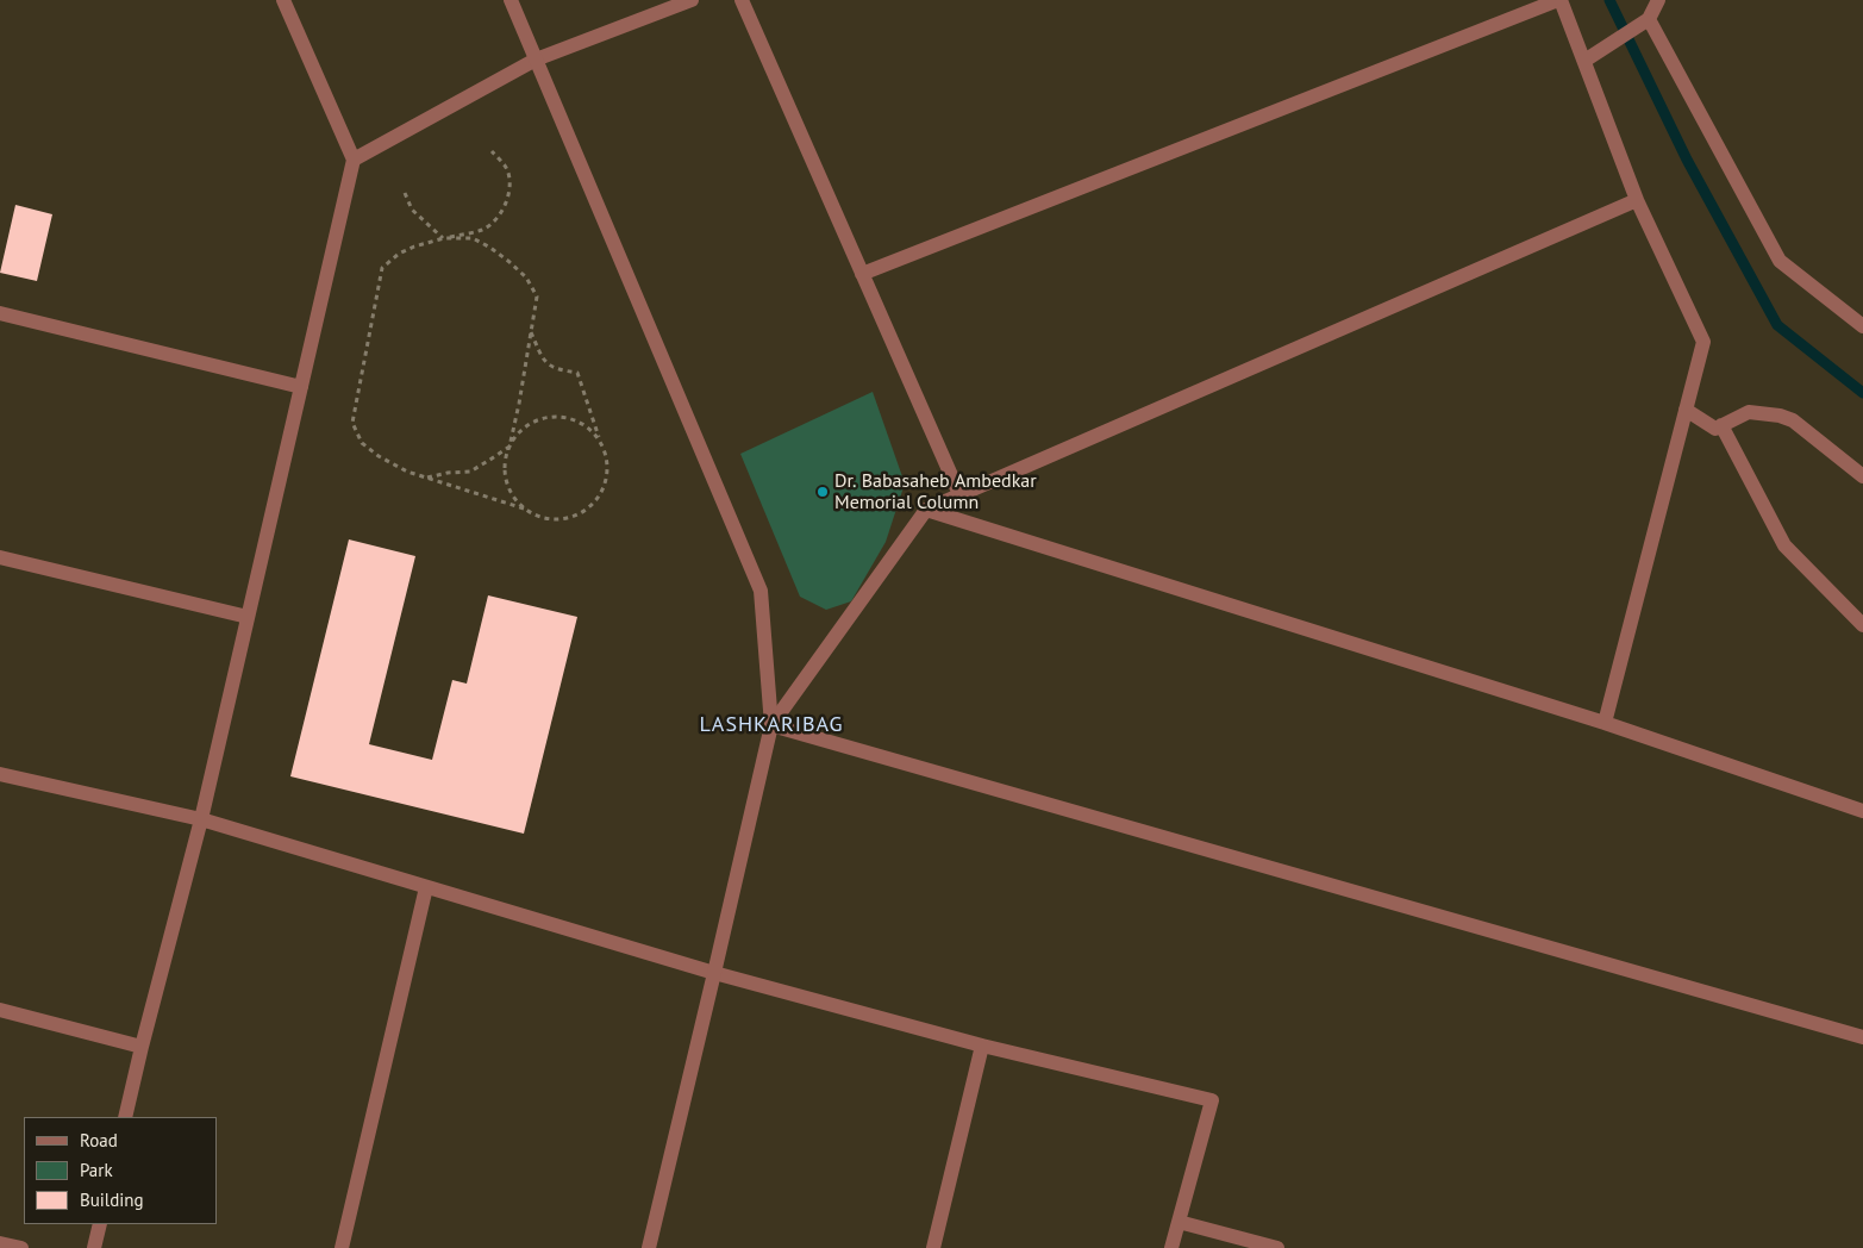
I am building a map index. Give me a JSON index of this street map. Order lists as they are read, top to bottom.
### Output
{
  "districts": ["LASHKARIBAG"],
  "places": ["Dr. Babasaheb Ambedkar Memorial Column"],
  "legend": ["Road", "Park", "Building"]
}
